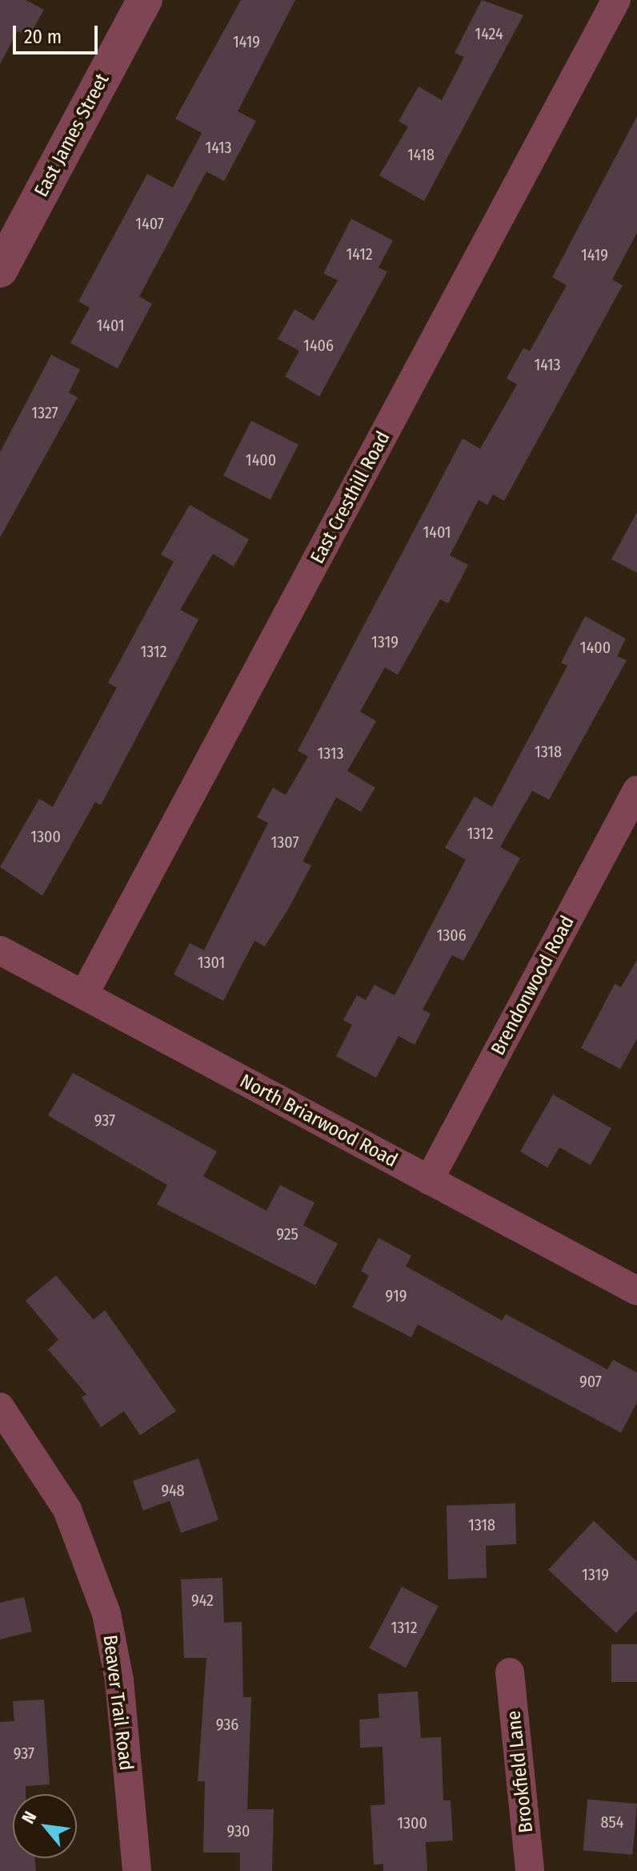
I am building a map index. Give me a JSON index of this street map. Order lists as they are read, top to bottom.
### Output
{
  "streets": {
    "street": [
      "East James Street",
      "East Cresthill Road",
      "Brendonwood Road",
      "North Briarwood Road",
      "Beaver Trail Road",
      "Brookfield Lane"
    ]
  },
  "crossings": [
    ["East Cresthill Road", "North Briarwood Road"],
    ["Brendonwood Road", "North Briarwood Road"]
  ],
  "house_numbers": [
    "1424",
    "1419",
    "1413",
    "1418",
    "1407",
    "1412",
    "1419",
    "1401",
    "1406",
    "1413",
    "1327",
    "1400",
    "1401",
    "1319",
    "1400",
    "1312",
    "1318",
    "1313",
    "1312",
    "1300",
    "1307",
    "1306",
    "1301",
    "937",
    "925",
    "919",
    "907",
    "948",
    "1318",
    "1319",
    "942",
    "1312",
    "936",
    "937",
    "854",
    "1300",
    "930"
  ],
  "scale_bar": "20 m",
  "north": "top left"
}
